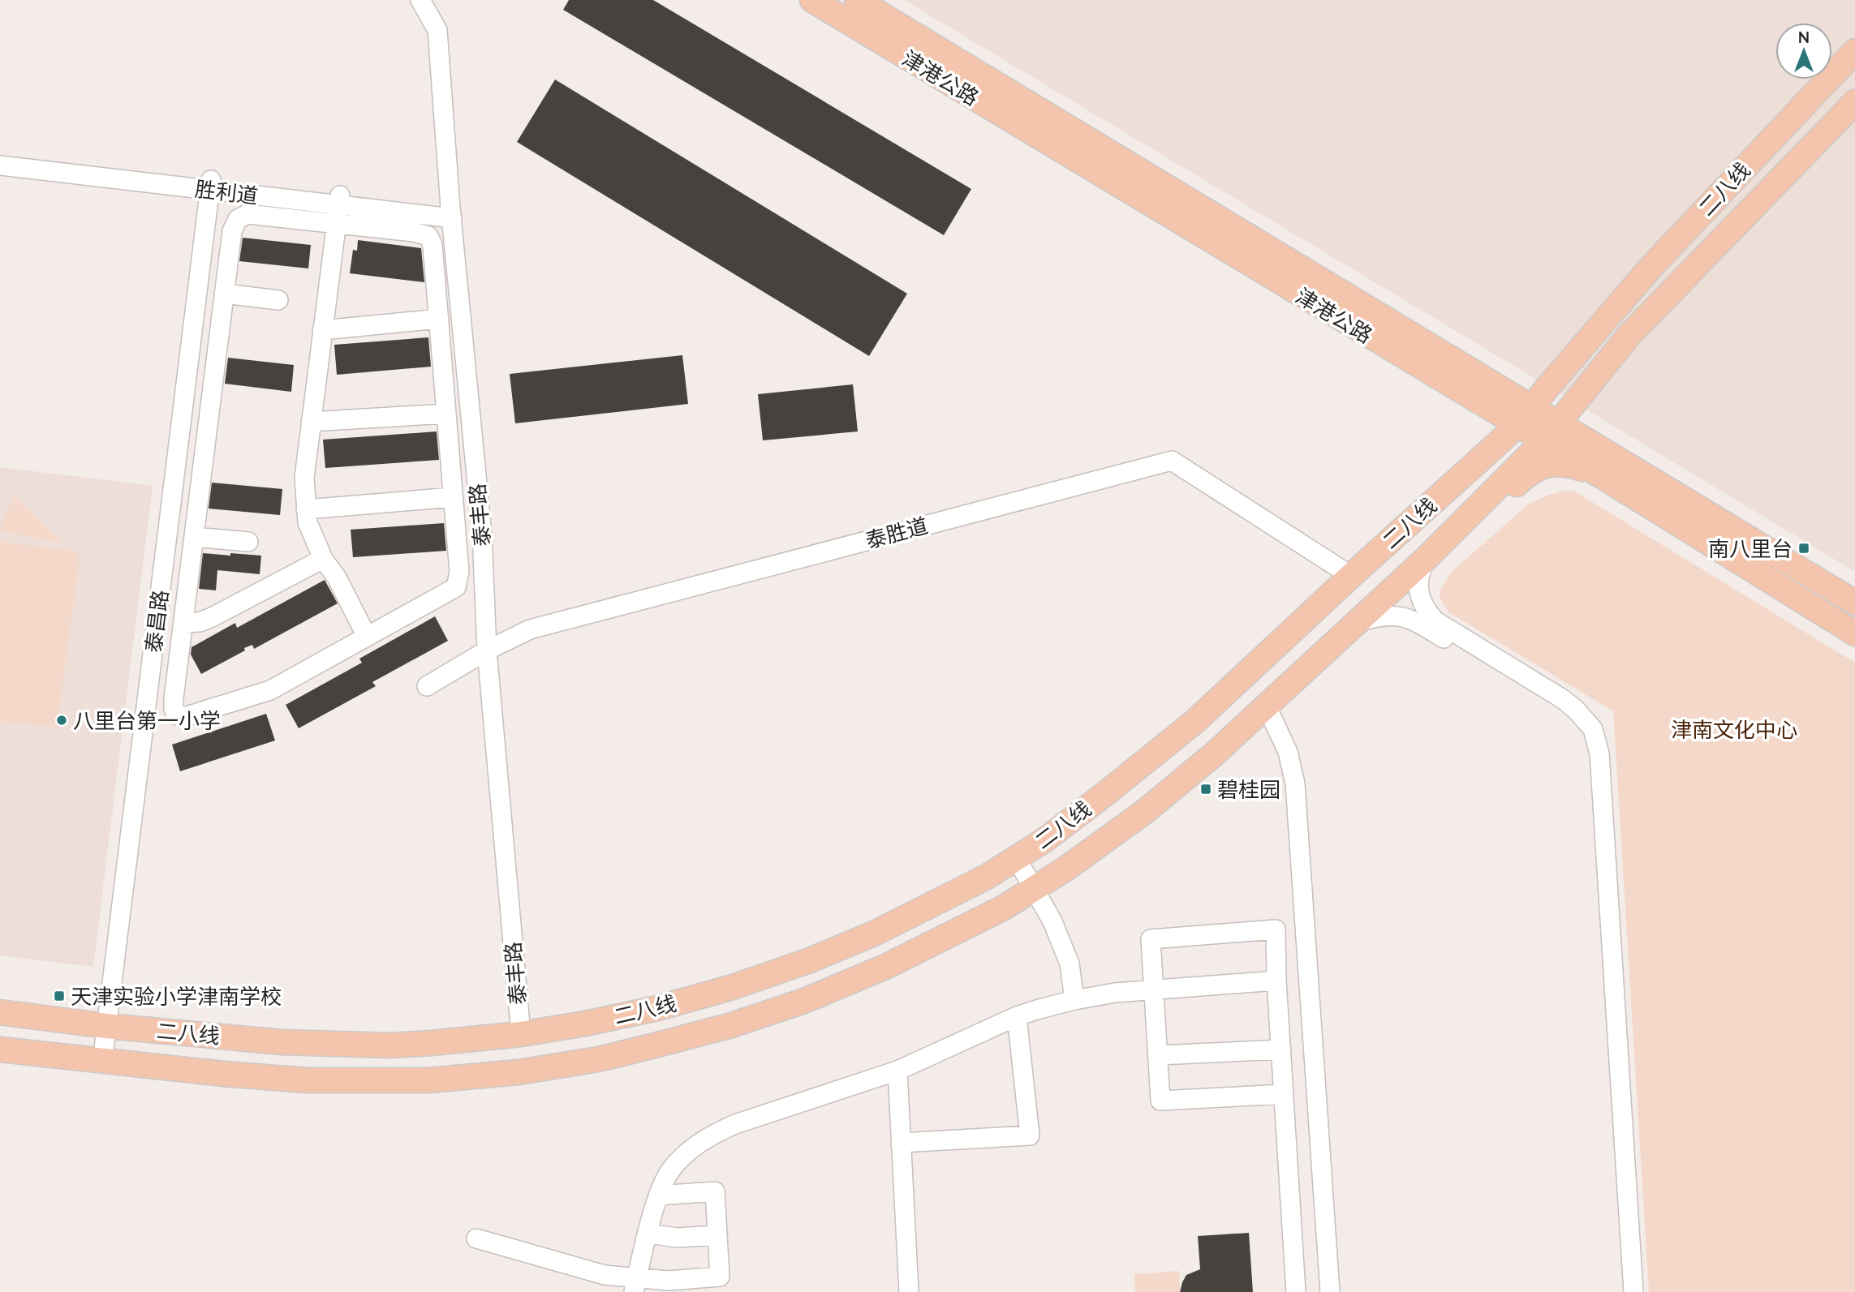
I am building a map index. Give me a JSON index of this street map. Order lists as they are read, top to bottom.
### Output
{
  "streets": {
    "main road": ["津港公路", "二八线"],
    "street": [
      "胜利道",
      "泰丰路",
      "泰胜道",
      "泰昌路"
    ]
  },
  "crossings": [
    ["津港公路", "二八线"],
    ["二八线", "泰丰路"],
    ["二八线", "泰胜道"],
    ["二八线", "泰昌路"],
    ["胜利道", "泰丰路"],
    ["胜利道", "泰昌路"],
    ["泰丰路", "泰胜道"]
  ],
  "parks": ["津南文化中心"],
  "places": {
    "transit": ["南八里台", "碧桂园", "天津实验小学津南学校"],
    "other": ["八里台第一小学"]
  },
  "north": "top"
}
